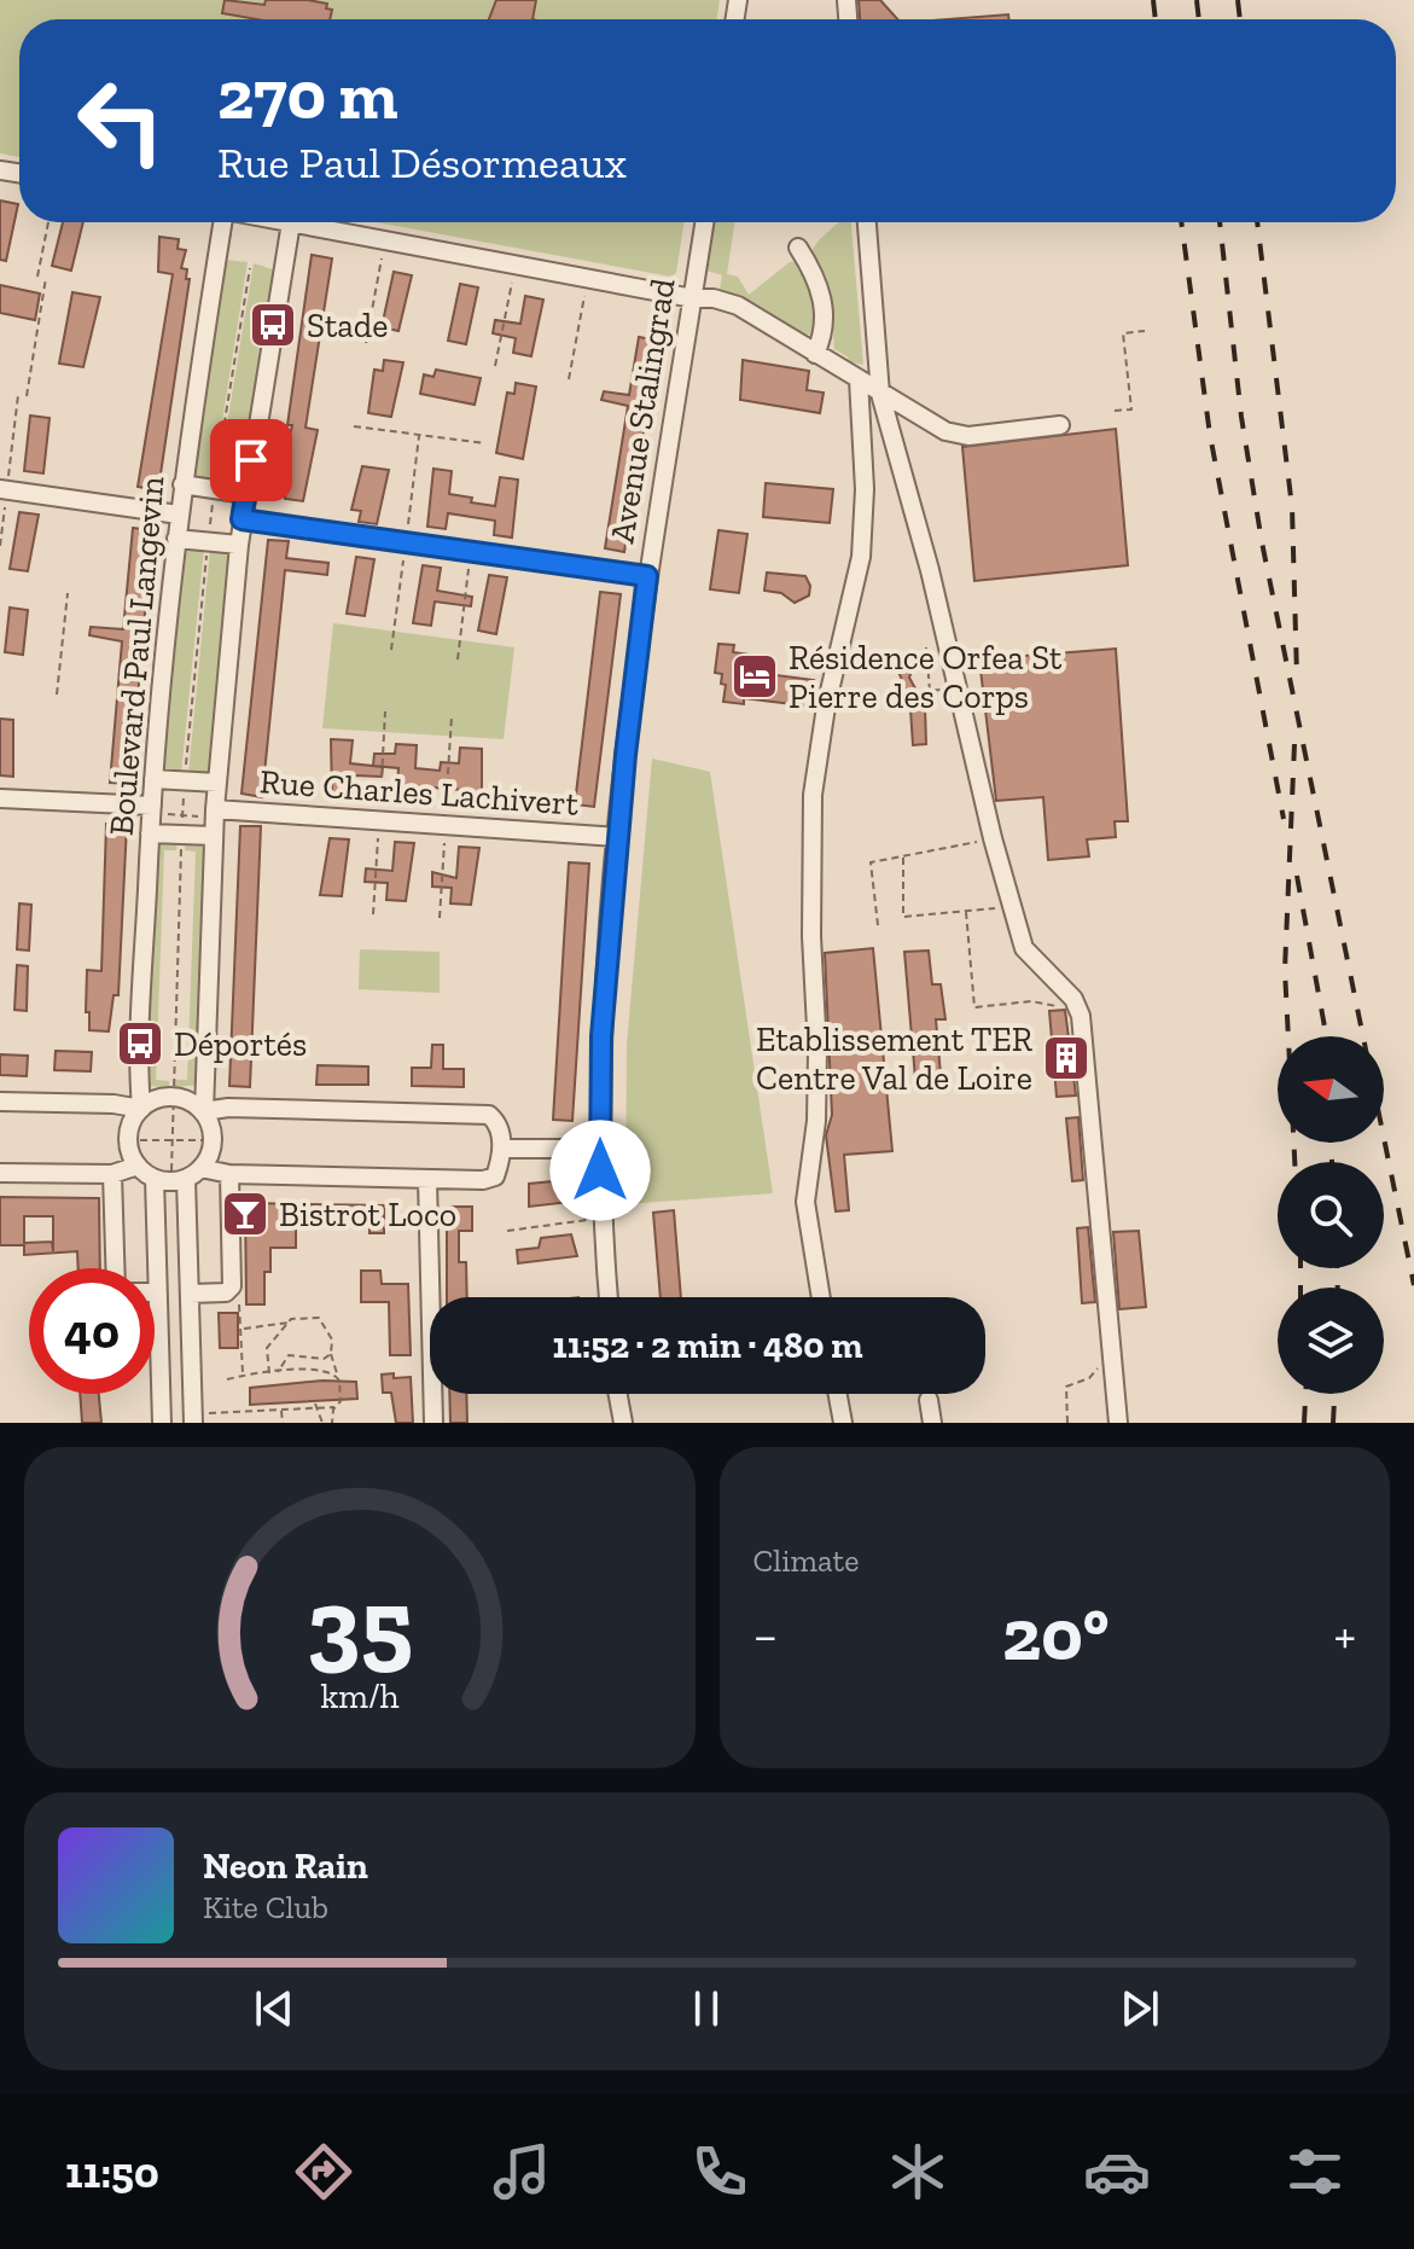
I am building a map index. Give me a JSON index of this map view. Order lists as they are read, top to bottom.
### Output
{
  "streets": {
    "street": ["Avenue Stalingrad", "Boulevard Paul Langevin", "Rue Charles Lachivert"]
  },
  "crossings": [
    ["Avenue Stalingrad", "Rue Charles Lachivert"],
    ["Boulevard Paul Langevin", "Rue Charles Lachivert"]
  ],
  "places": {
    "bus stop": ["Stade", "Déportés"],
    "hotel": ["Résidence Orfea St Pierre des Corps"],
    "building": ["Etablissement TER Centre Val de Loire"],
    "bar": ["Bistrot Loco"]
  },
  "north": "left",
  "page": {
    "turn": ["270 m", "Rue Paul Désormeaux"],
    "limit": "40",
    "trip": "11:52 · 2 min · 480 m",
    "tile": "Climate",
    "heat": ["−", "20°", "+"],
    "song": ["Neon Rain", "Kite Club"],
    "tabs": "11:50",
    "gauge": ["35", "km/h"]
  }
}
